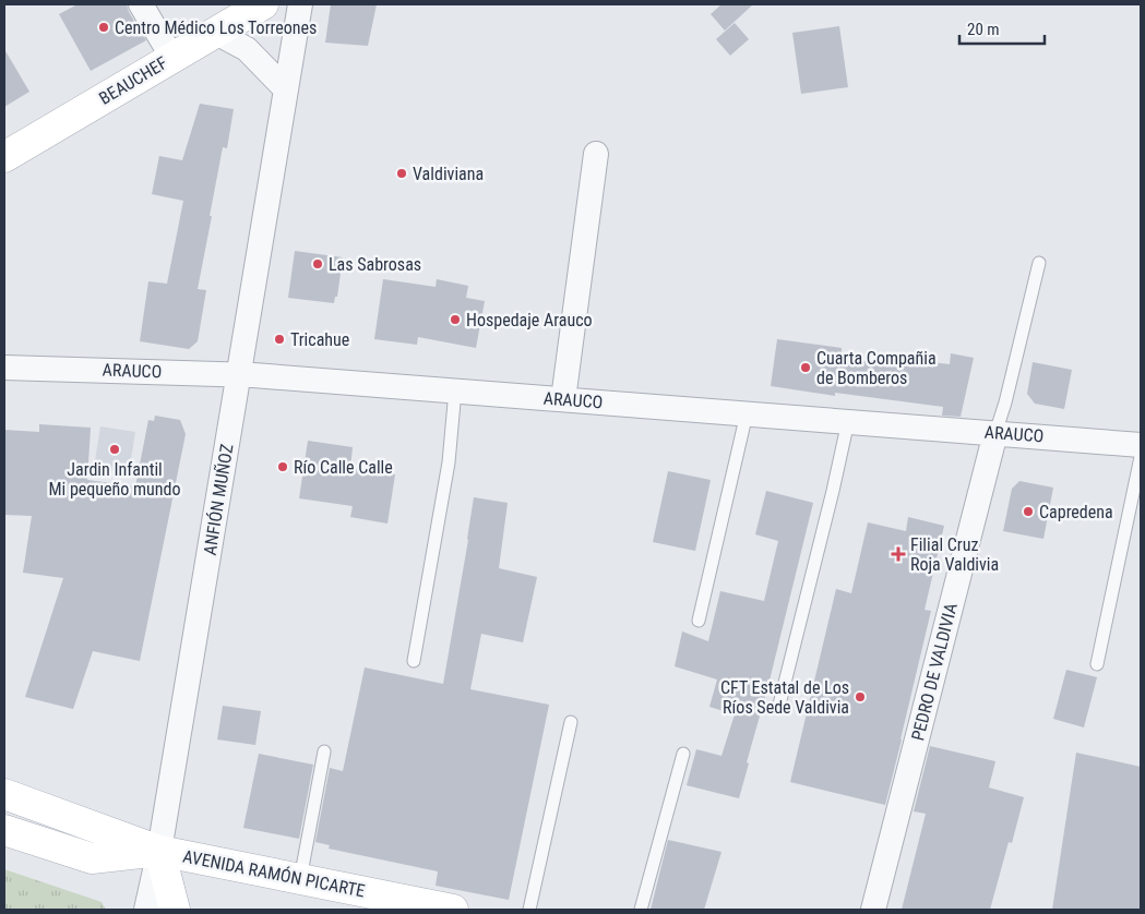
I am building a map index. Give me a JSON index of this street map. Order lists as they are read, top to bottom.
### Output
{
  "streets": {
    "main road": ["BEAUCHEF", "AVENIDA RAMÓN PICARTE"],
    "street": ["ARAUCO", "ANFIÓN MUÑOZ", "PEDRO DE VALDIVIA"]
  },
  "crossings": [
    ["ARAUCO", "ANFIÓN MUÑOZ"],
    ["ARAUCO", "PEDRO DE VALDIVIA"],
    ["ANFIÓN MUÑOZ", "AVENIDA RAMÓN PICARTE"]
  ],
  "places": {
    "other": [
      "Centro Médico Los Torreones",
      "Valdiviana",
      "Las Sabrosas",
      "Hospedaje Arauco",
      "Tricahue",
      "Cuarta Compañia de Bomberos",
      "Jardin Infantil Mi pequeño mundo",
      "Río Calle Calle",
      "Capredena",
      "CFT Estatal de Los Ríos Sede Valdivia"
    ],
    "health": ["Filial Cruz Roja Valdivia"]
  },
  "scale_bar": "20 m"
}
